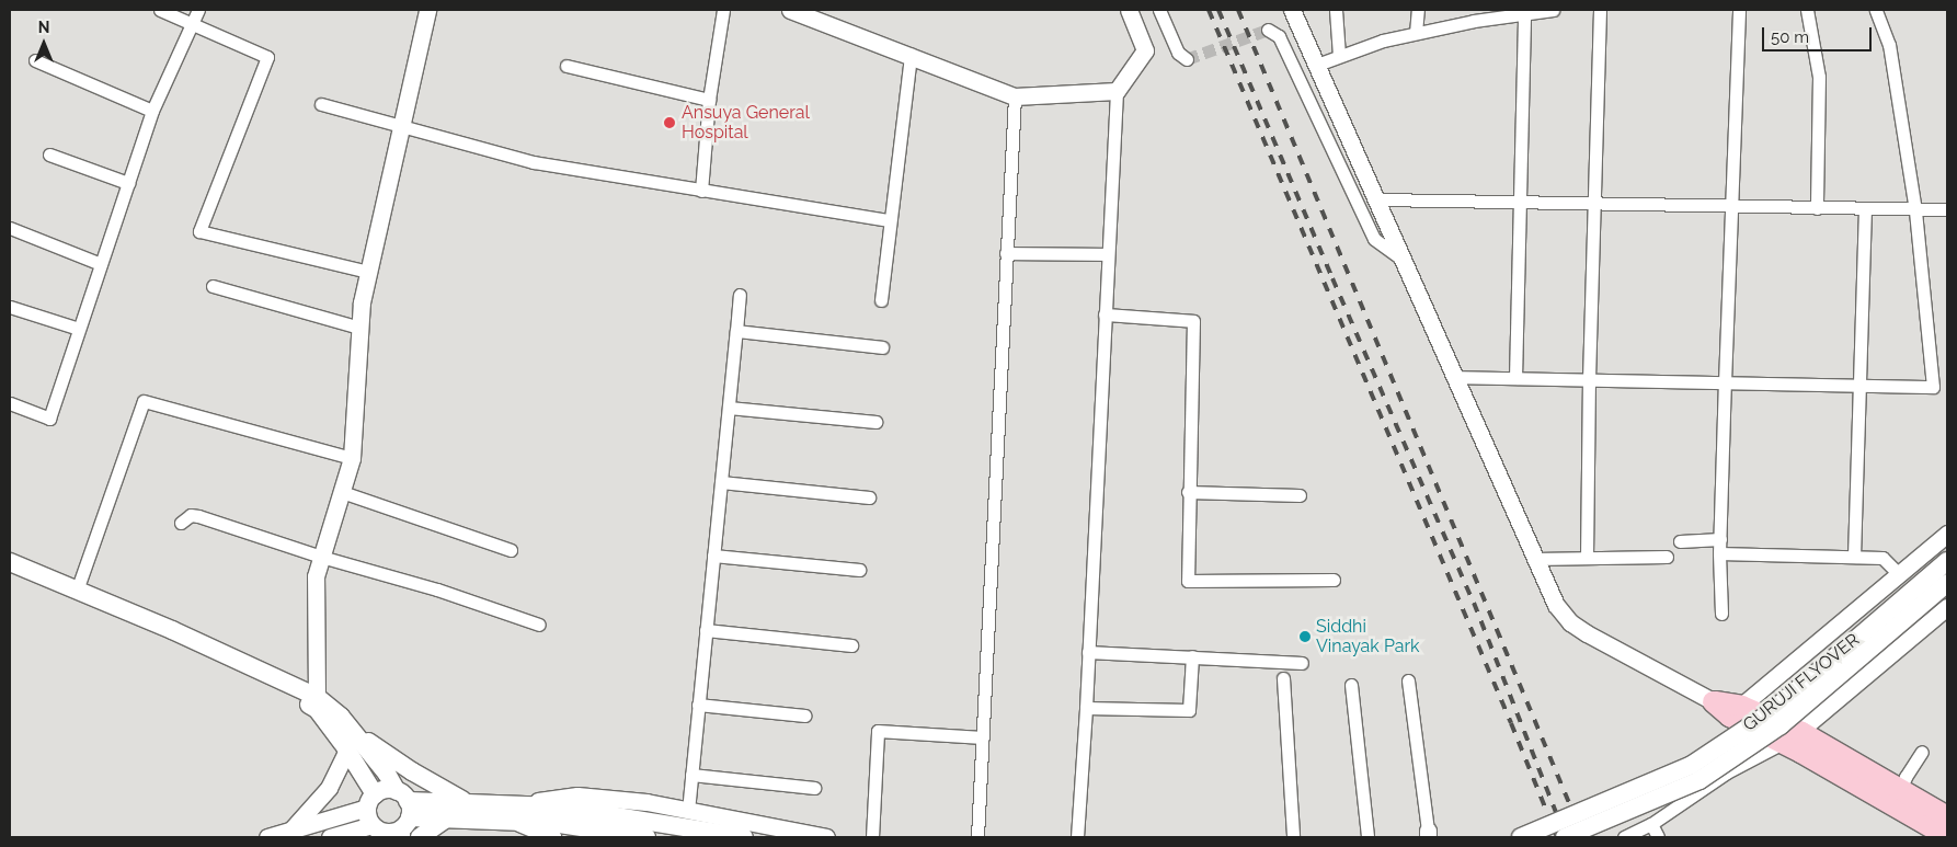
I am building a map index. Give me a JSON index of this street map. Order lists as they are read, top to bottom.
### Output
{
  "streets": {
    "main road": ["GURUJI FLYOVER"]
  },
  "places": ["Ansuya General Hospital", "Siddhi Vinayak Park"],
  "scale_bar": "50 m",
  "north": "top"
}
